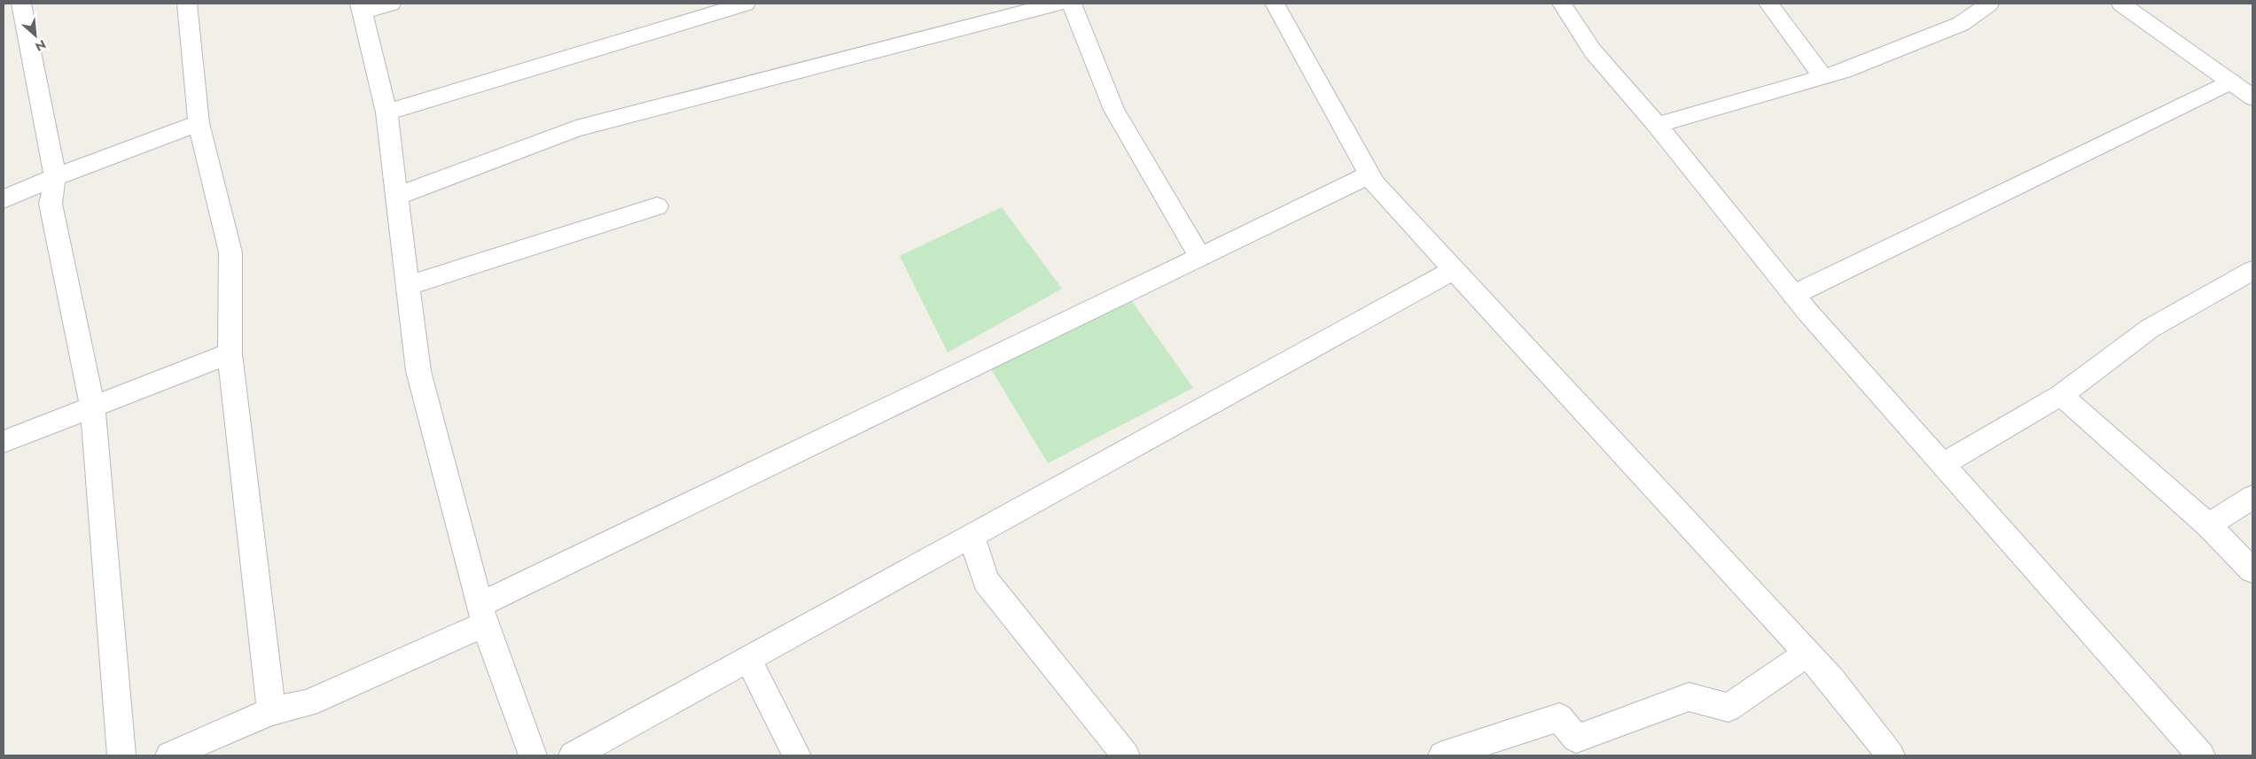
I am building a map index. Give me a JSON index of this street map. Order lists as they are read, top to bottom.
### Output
{
  "north": "bottom right"
}
